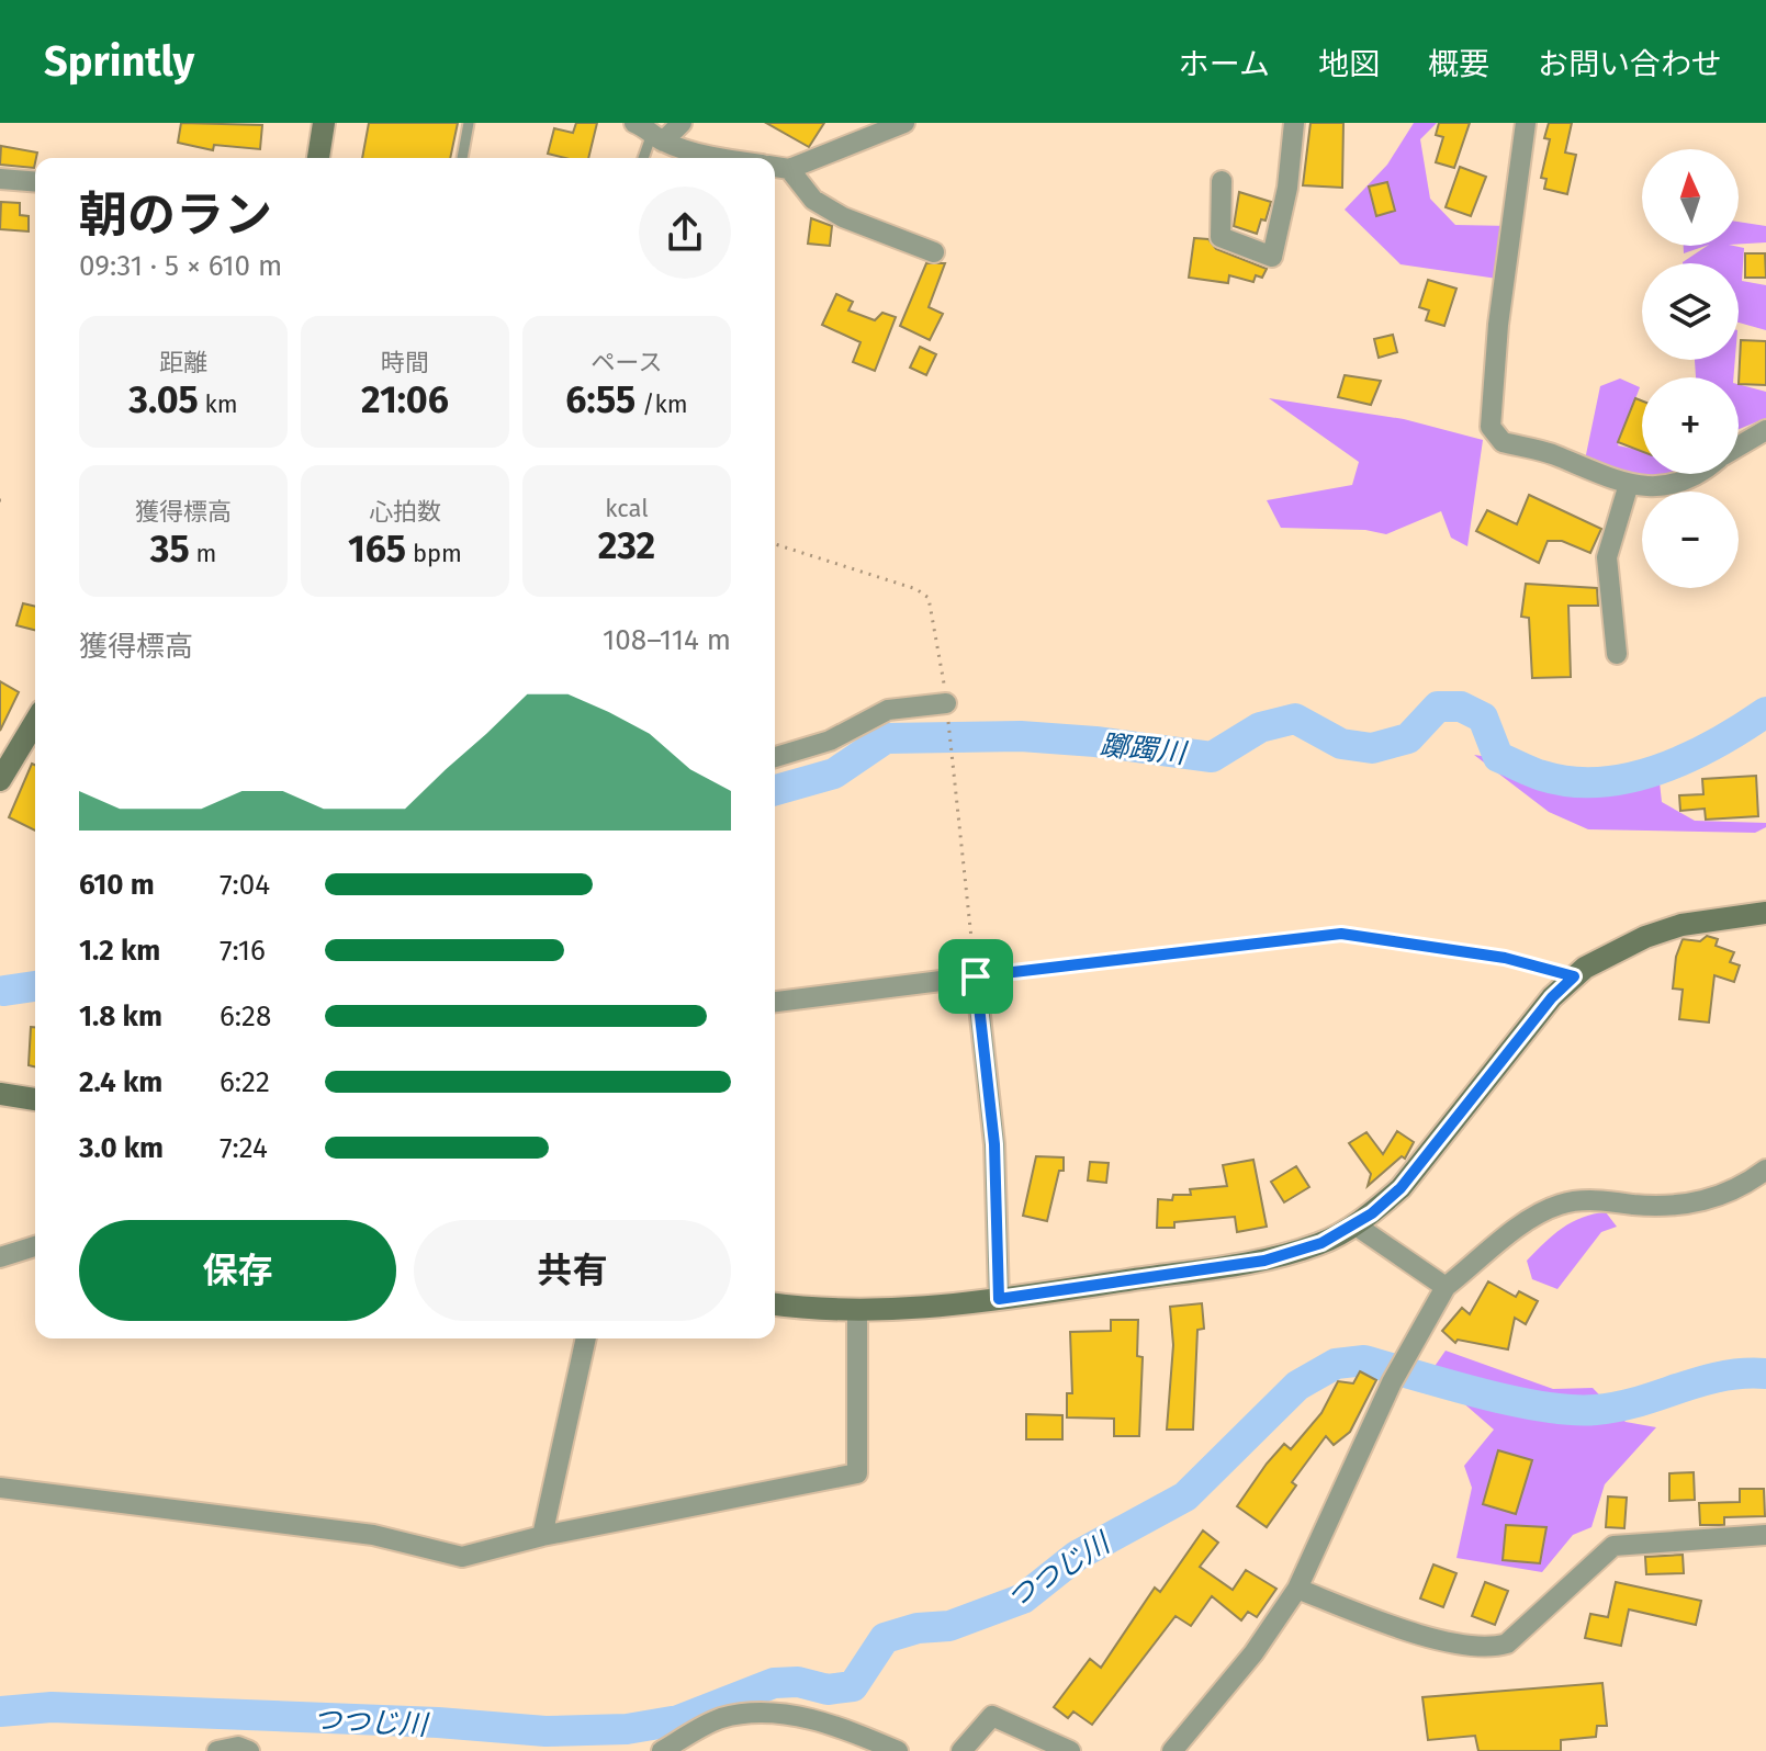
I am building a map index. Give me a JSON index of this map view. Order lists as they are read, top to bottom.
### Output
{
  "water": ["躑躅川", "つつじ川"],
  "north": "top",
  "page": {
    "header": "Sprintly",
    "nav": [
      "ホーム",
      "地図",
      "概要",
      "お問い合わせ"
    ],
    "map_buttons": ["+", "−"],
    "heading": ["朝のラン", "09:31 · 5 × 610 m"],
    "stats": [
      ["距離", "3.05 km"],
      ["時間", "21:06"],
      ["ペース", "6:55 /km"],
      ["獲得標高", "35 m"],
      ["心拍数", "165 bpm"],
      ["kcal", "232"]
    ],
    "chart": ["獲得標高", "108–114 m"],
    "list": [
      {
        "name": "610 m",
        "note": "7:04"
      },
      {
        "name": "1.2 km",
        "note": "7:16"
      },
      {
        "name": "1.8 km",
        "note": "6:28"
      },
      {
        "name": "2.4 km",
        "note": "6:22"
      },
      {
        "name": "3.0 km",
        "note": "7:24"
      }
    ],
    "buttons": ["保存", "共有"]
  }
}
